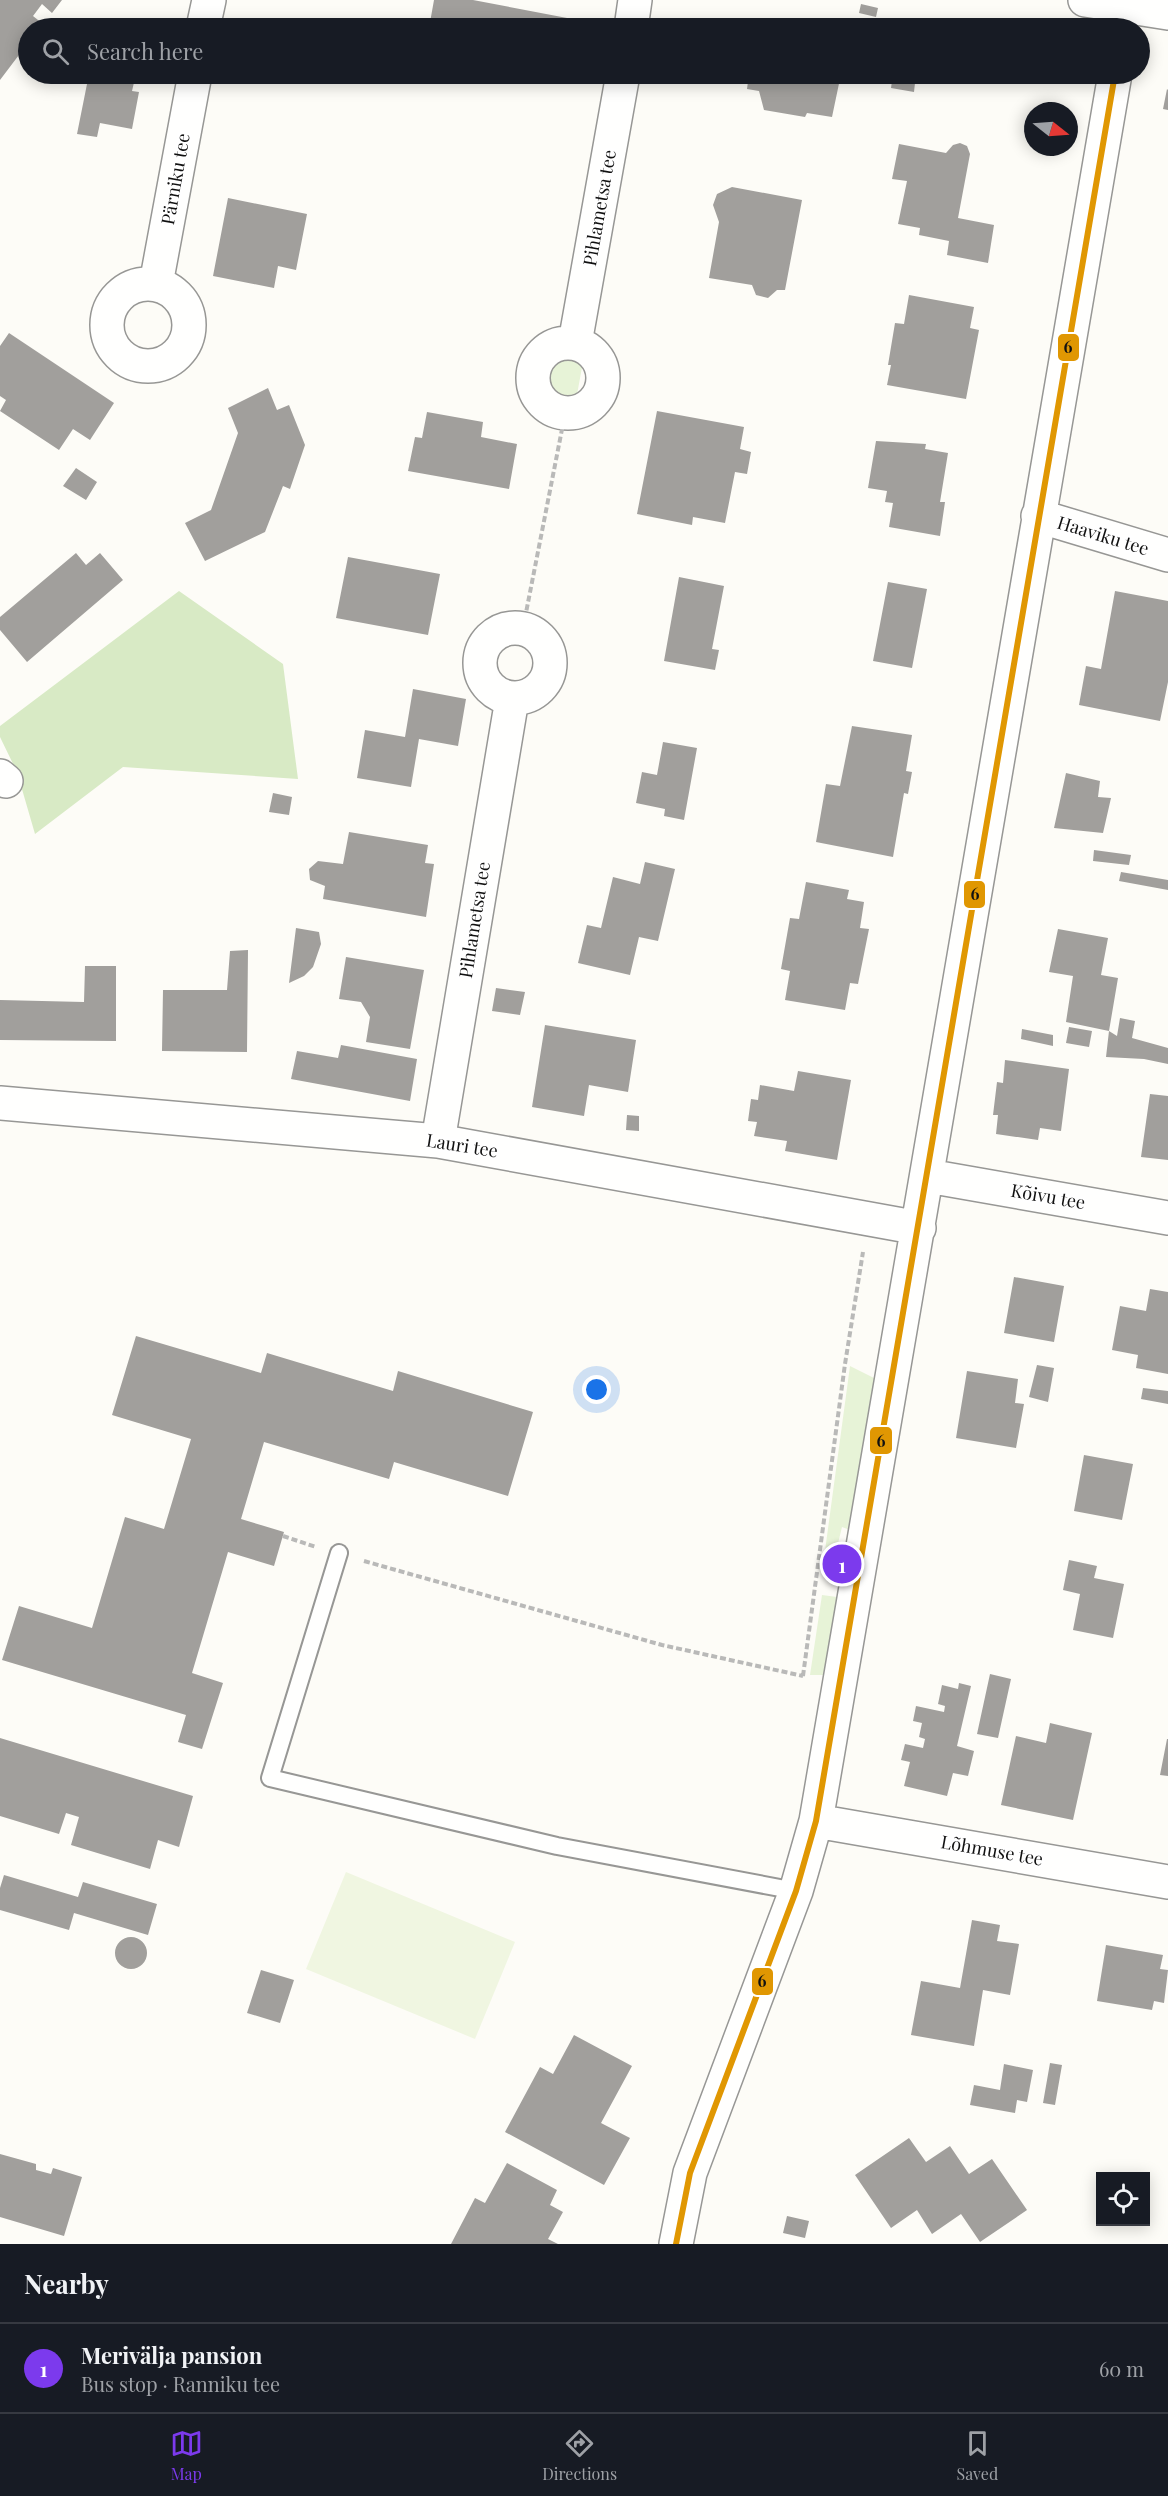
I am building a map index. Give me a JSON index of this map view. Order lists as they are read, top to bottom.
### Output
{
  "streets": {
    "street": [
      "Pärniku tee",
      "Pihlametsa tee",
      "Haaviku tee",
      "Lauri tee",
      "Kõivu tee",
      "Lõhmuse tee"
    ]
  },
  "crossings": [
    ["Pihlametsa tee", "Lauri tee"]
  ],
  "lines": ["transit line 6"],
  "north": "right",
  "page": {
    "search": "Search here",
    "pins": "1",
    "heading": "Nearby",
    "list": [
      {
        "mark": "1",
        "name": "Merivälja pansion",
        "note": "Bus stop · Ranniku tee",
        "value": "60 m"
      }
    ],
    "nav": ["Map", "Directions", "Saved"]
  }
}
